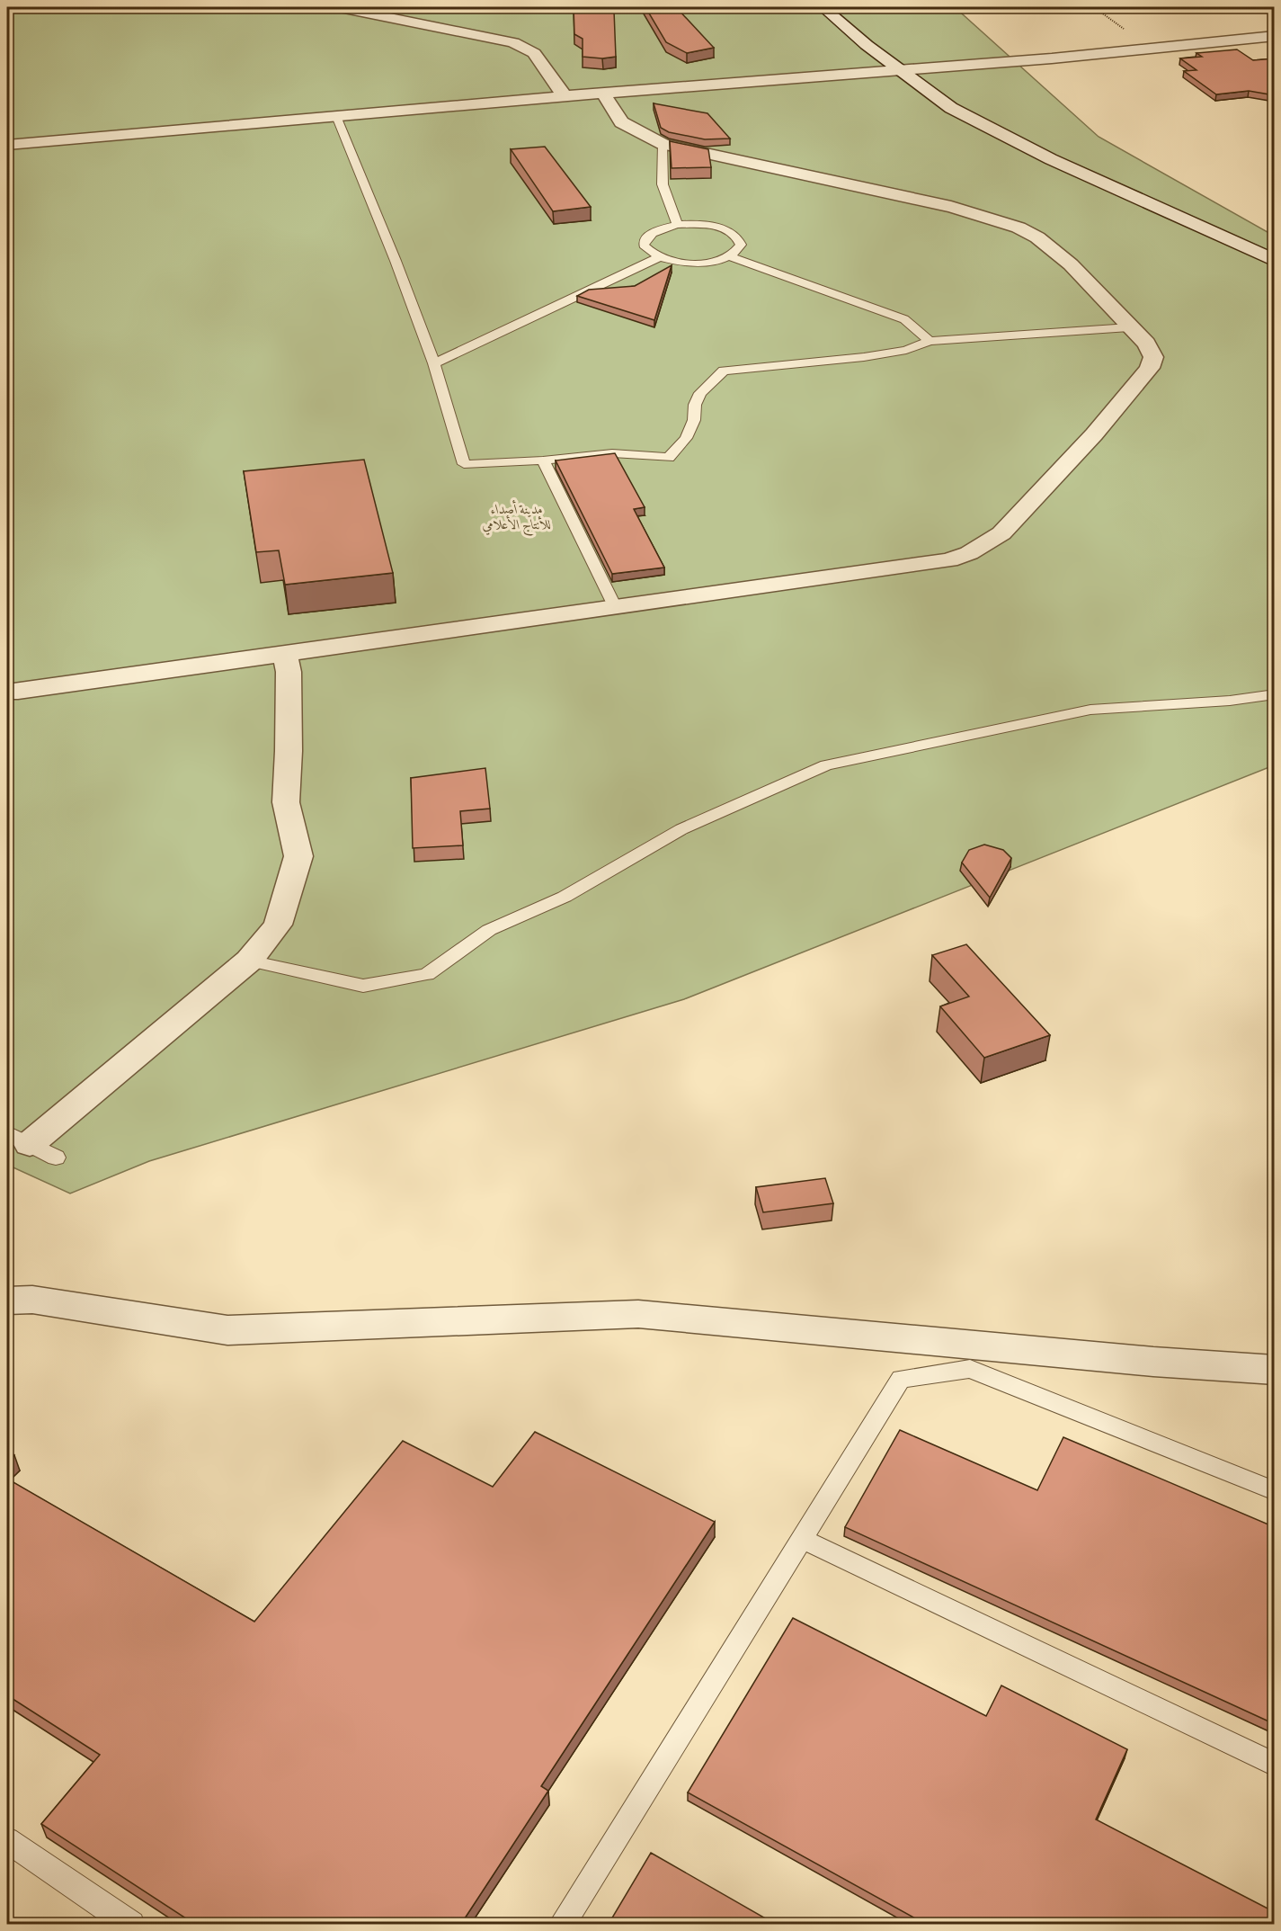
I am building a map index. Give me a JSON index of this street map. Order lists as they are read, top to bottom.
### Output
{
  "parks": ["مدينة أصداء للأنتاج الأعلامي"]
}
